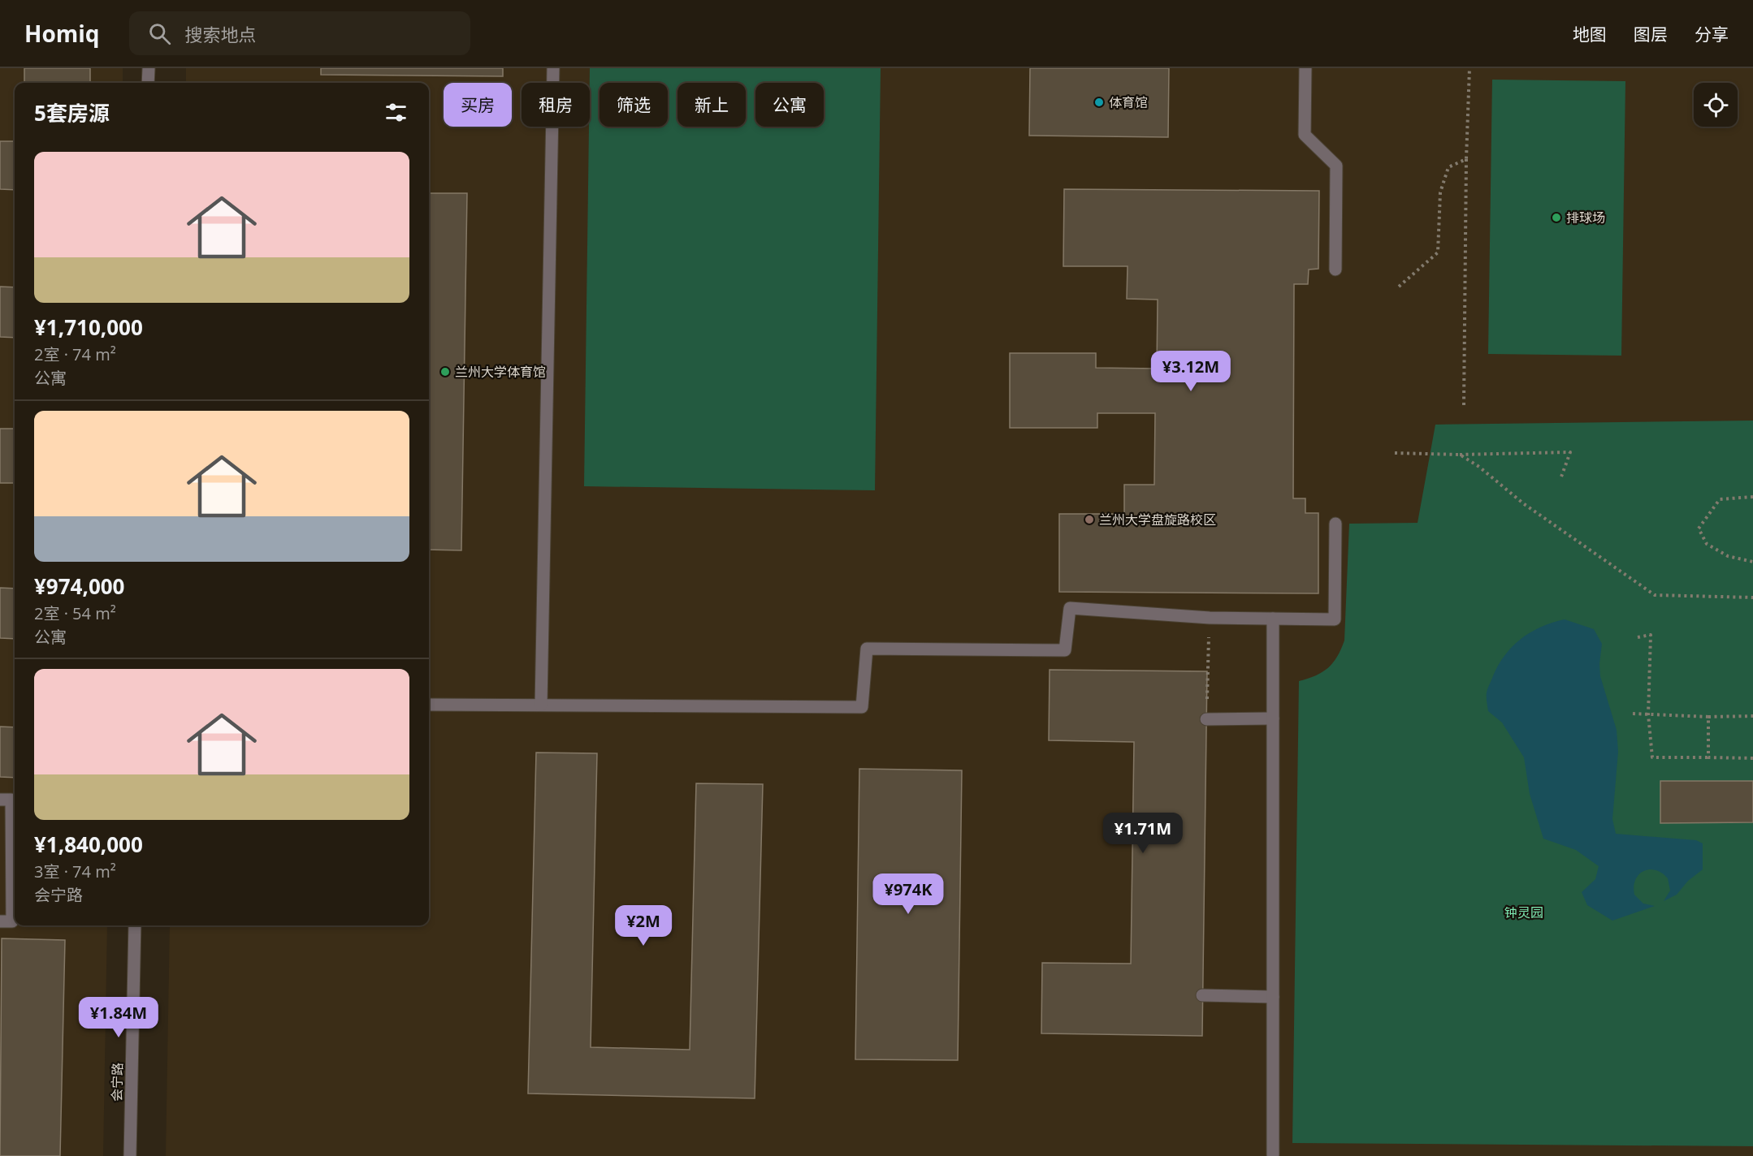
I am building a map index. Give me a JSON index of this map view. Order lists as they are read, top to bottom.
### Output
{
  "streets": {
    "street": ["会宁路"]
  },
  "parks": ["钟灵园"],
  "places": [
    "体育馆",
    "排球场",
    "兰州大学体育馆",
    "兰州大学盘旋路校区"
  ],
  "page": {
    "header": "Homiq",
    "search": "搜索地点",
    "nav": ["地图", "图层", "分享"],
    "chip": [
      "买房",
      "租房",
      "筛选",
      "新上",
      "公寓"
    ],
    "heading": "5套房源",
    "list": [
      {
        "name": "¥1,710,000",
        "note": "2室 · 74 m² · 公寓"
      },
      {
        "name": "¥974,000",
        "note": "2室 · 54 m² · 公寓"
      },
      {
        "name": "¥1,840,000",
        "note": "3室 · 74 m² · 会宁路"
      }
    ],
    "price": [
      "¥3.12M",
      "¥1.71M",
      "¥974K",
      "¥2M",
      "¥1.84M"
    ]
  }
}
